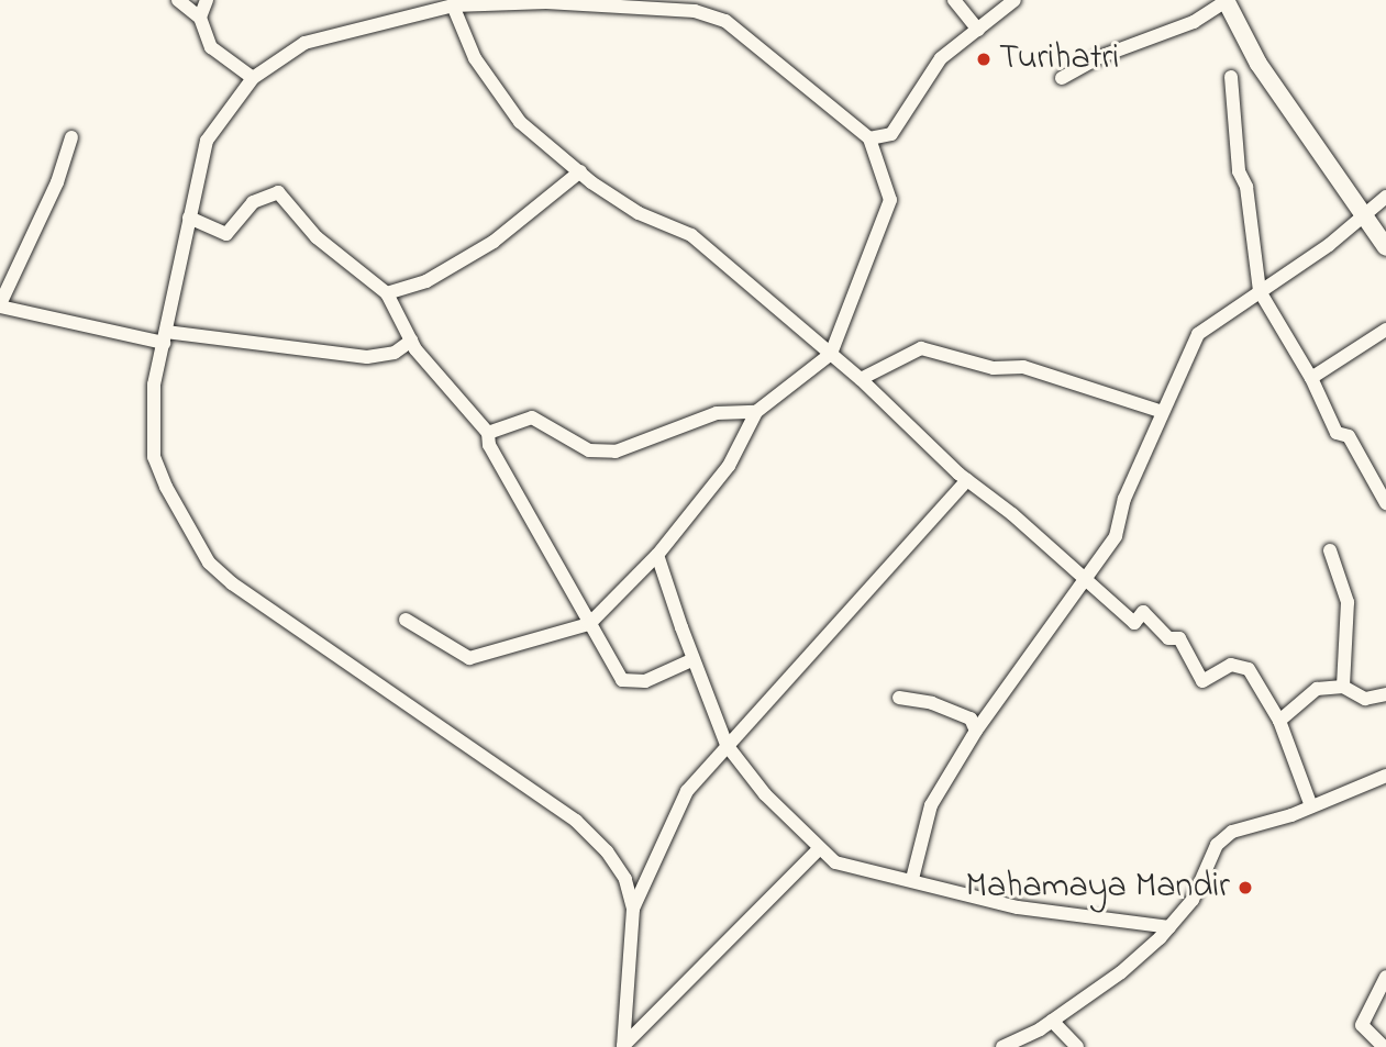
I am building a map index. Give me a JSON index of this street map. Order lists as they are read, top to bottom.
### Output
{
  "places": ["Turihatri", "Mahamaya Mandir"]
}
